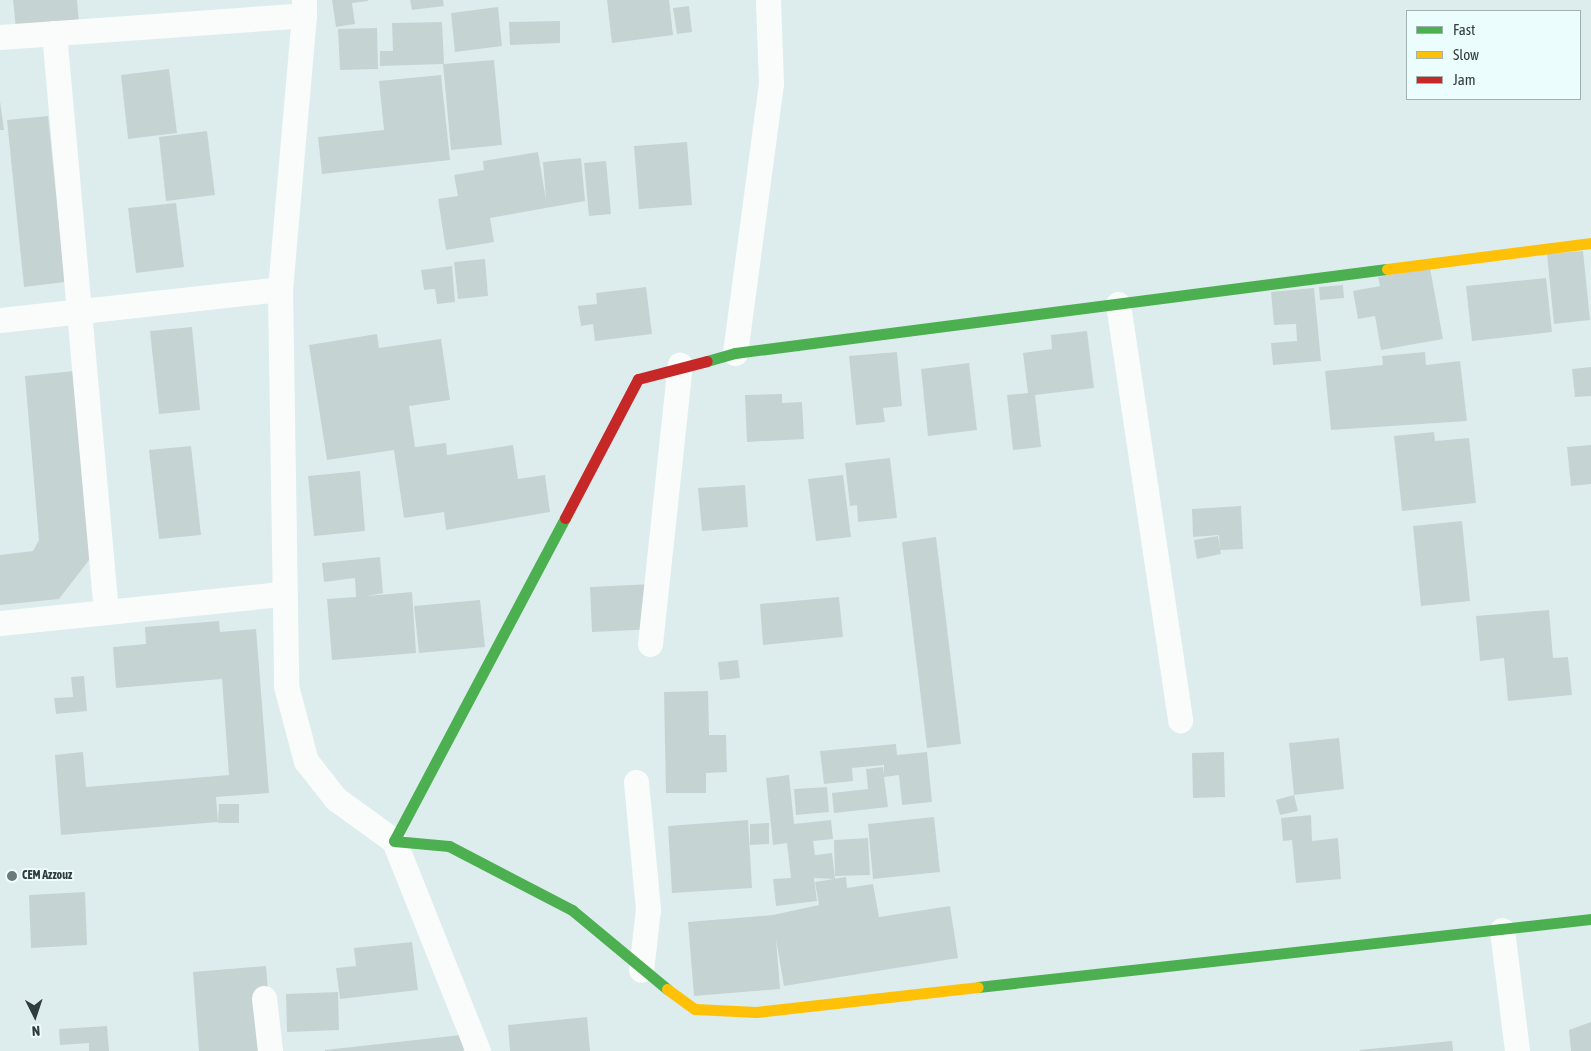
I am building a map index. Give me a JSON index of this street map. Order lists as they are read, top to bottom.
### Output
{
  "places": ["CEM Azzouz"],
  "legend": ["Fast", "Slow", "Jam"],
  "north": "bottom"
}
